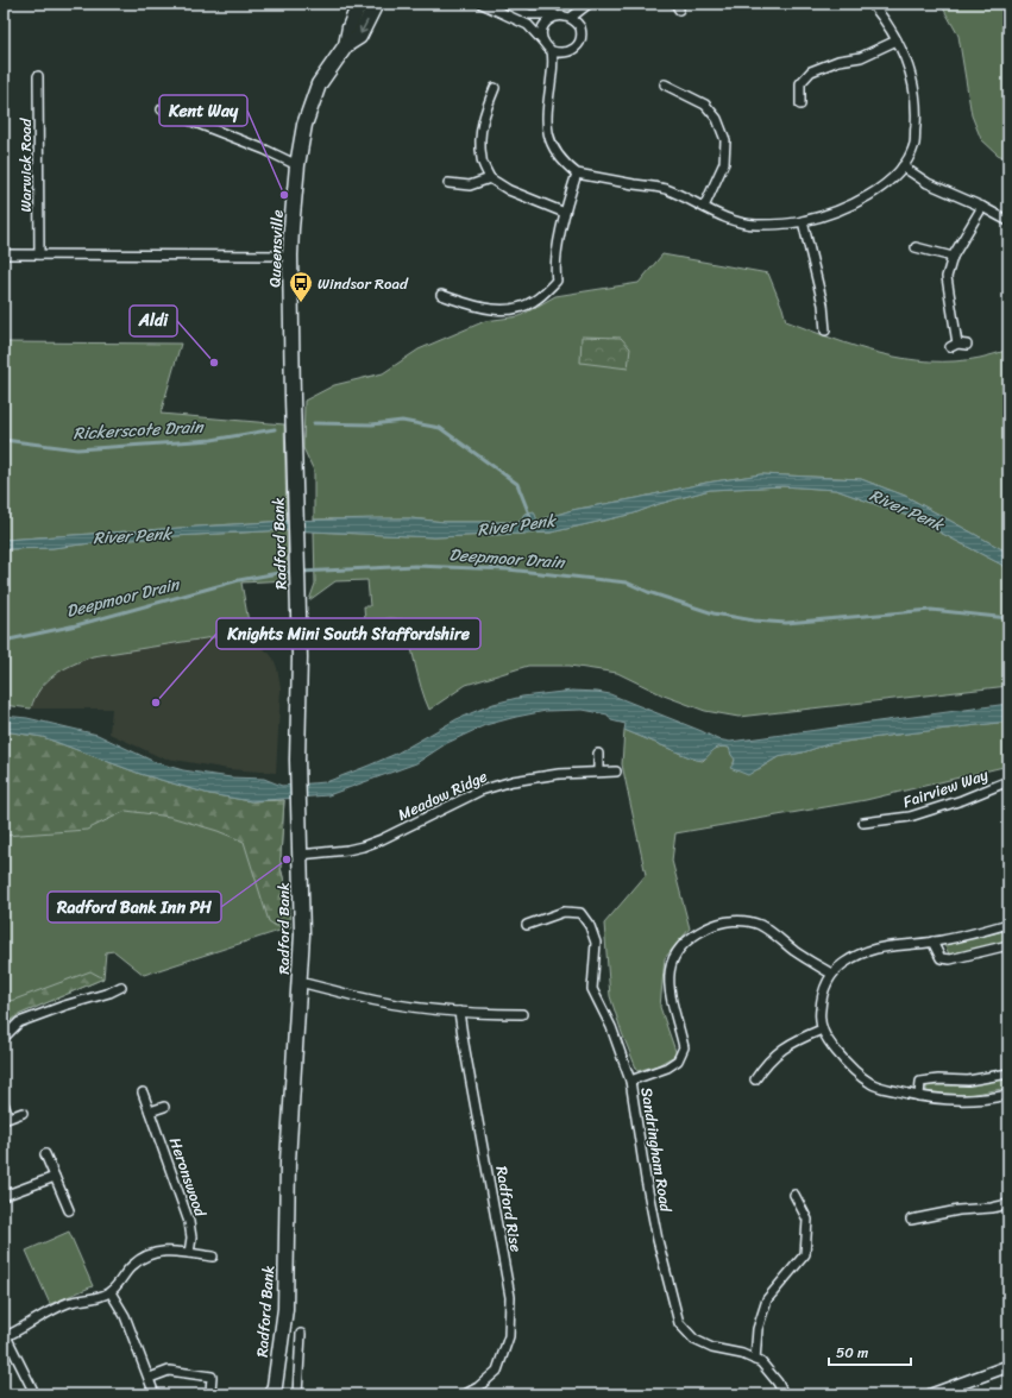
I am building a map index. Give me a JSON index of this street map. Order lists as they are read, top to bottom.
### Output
{
  "streets": {
    "highway": ["Queensville", "Radford Bank"],
    "street": [
      "Warwick Road",
      "Fairview Way",
      "Meadow Ridge",
      "Sandringham Road",
      "Heronswood",
      "Radford Rise"
    ]
  },
  "crossings": [
    ["Queensville", "Radford Bank"],
    ["Radford Bank", "Meadow Ridge"]
  ],
  "water": ["Rickerscote Drain", "River Penk", "Deepmoor Drain"],
  "places": {
    "other": [
      "Kent Way",
      "Aldi",
      "Knights Mini South Staffordshire",
      "Radford Bank Inn PH"
    ],
    "bus stop": ["Windsor Road"]
  },
  "scale_bar": "50 m"
}
